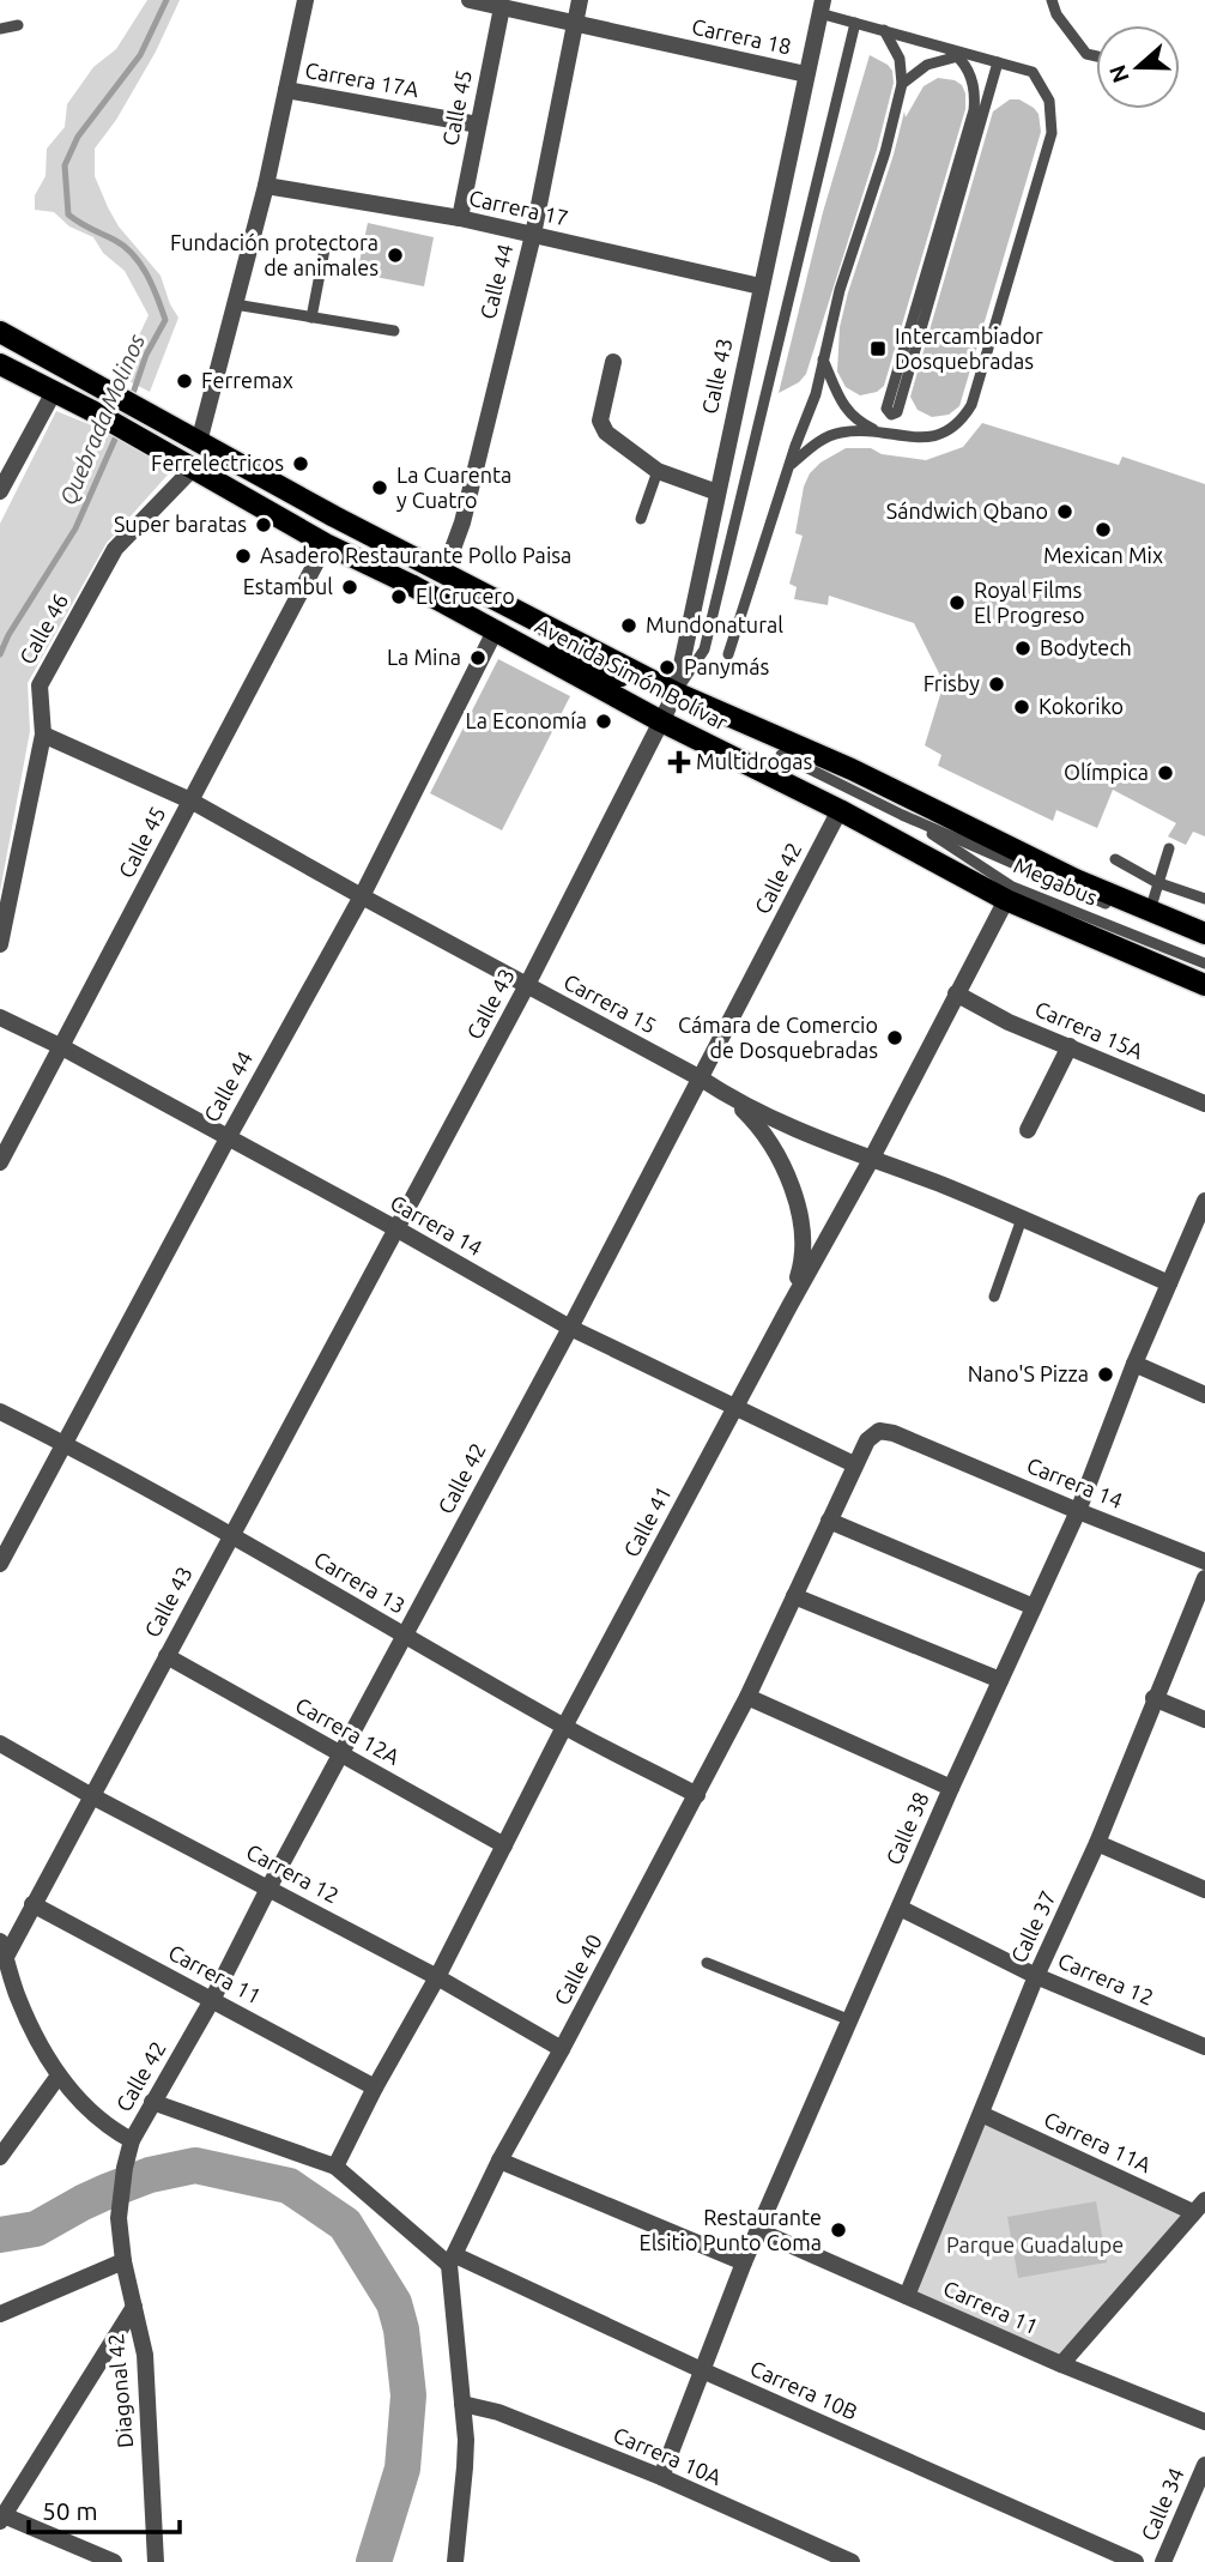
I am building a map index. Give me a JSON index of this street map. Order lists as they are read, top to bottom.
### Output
{
  "streets": {
    "main road": ["Avenida Simón Bolívar"],
    "street": [
      "Carrera 18",
      "Carrera 17A",
      "Calle 45",
      "Carrera 17",
      "Calle 44",
      "Calle 43",
      "Calle 46",
      "Calle 42",
      "Carrera 15",
      "Carrera 15A",
      "Carrera 14",
      "Calle 41",
      "Carrera 13",
      "Carrera 12A",
      "Calle 38",
      "Carrera 12",
      "Calle 37",
      "Calle 40",
      "Carrera 11",
      "Carrera 11A",
      "Diagonal 42",
      "Carrera 10B",
      "Carrera 10A",
      "Calle 34"
    ],
    "lane": ["Megabus"]
  },
  "crossings": [
    ["Carrera 18", "Calle 45"],
    ["Carrera 18", "Calle 44"],
    ["Carrera 18", "Calle 43"],
    ["Carrera 17A", "Calle 45"],
    ["Calle 45", "Carrera 17"],
    ["Calle 45", "Avenida Simón Bolívar"],
    ["Calle 45", "Carrera 15"],
    ["Calle 45", "Carrera 14"],
    ["Carrera 17", "Calle 44"],
    ["Carrera 17", "Calle 43"],
    ["Calle 44", "Avenida Simón Bolívar"],
    ["Calle 44", "Carrera 15"],
    ["Calle 44", "Carrera 14"],
    ["Calle 44", "Carrera 13"],
    ["Calle 43", "Avenida Simón Bolívar"],
    ["Calle 43", "Carrera 15"],
    ["Calle 43", "Carrera 14"],
    ["Calle 43", "Carrera 13"],
    ["Calle 43", "Carrera 12A"],
    ["Calle 43", "Carrera 12"],
    ["Calle 43", "Carrera 11"],
    ["Calle 46", "Avenida Simón Bolívar"],
    ["Calle 46", "Carrera 15"],
    ["Avenida Simón Bolívar", "Calle 42"],
    ["Avenida Simón Bolívar", "Calle 41"],
    ["Calle 42", "Carrera 15"],
    ["Calle 42", "Carrera 14"],
    ["Calle 42", "Carrera 13"],
    ["Calle 42", "Carrera 12A"],
    ["Calle 42", "Carrera 12"],
    ["Calle 42", "Carrera 11"],
    ["Calle 42", "Diagonal 42"],
    ["Calle 42", "Carrera 10B"],
    ["Carrera 15", "Calle 41"],
    ["Carrera 15", "Calle 38"],
    ["Carrera 15A", "Calle 41"],
    ["Carrera 14", "Calle 41"],
    ["Carrera 14", "Calle 38"],
    ["Carrera 14", "Calle 40"],
    ["Calle 41", "Carrera 13"],
    ["Calle 41", "Carrera 12A"],
    ["Calle 41", "Carrera 12"],
    ["Calle 41", "Carrera 11"],
    ["Calle 41", "Carrera 10B"],
    ["Carrera 13", "Calle 40"],
    ["Calle 38", "Carrera 12"],
    ["Calle 38", "Carrera 11"],
    ["Calle 38", "Carrera 10B"],
    ["Calle 38", "Carrera 10A"],
    ["Carrera 12", "Calle 37"],
    ["Carrera 12", "Calle 40"],
    ["Calle 37", "Carrera 11"],
    ["Calle 37", "Carrera 11A"],
    ["Calle 40", "Carrera 10B"]
  ],
  "water": ["Quebrada Molinos"],
  "parks": ["Parque Guadalupe"],
  "places": {
    "other": [
      "Fundación protectora de animales",
      "Ferremax",
      "Ferrelectricos",
      "La Cuarenta y Cuatro",
      "Sándwich Qbano",
      "Super baratas",
      "Mexican Mix",
      "Asadero Restaurante Pollo Paisa",
      "Estambul",
      "El Crucero",
      "Royal Films El Progreso",
      "Mundonatural",
      "Bodytech",
      "La Mina",
      "Panymás",
      "Frisby",
      "Kokoriko",
      "La Economía",
      "Olímpica",
      "Cámara de Comercio de Dosquebradas",
      "Nano'S Pizza",
      "Restaurante Elsitio Punto Coma"
    ],
    "transit": ["Intercambiador Dosquebradas"],
    "health": ["Multidrogas"]
  },
  "scale_bar": "50 m",
  "north": "left"
}
